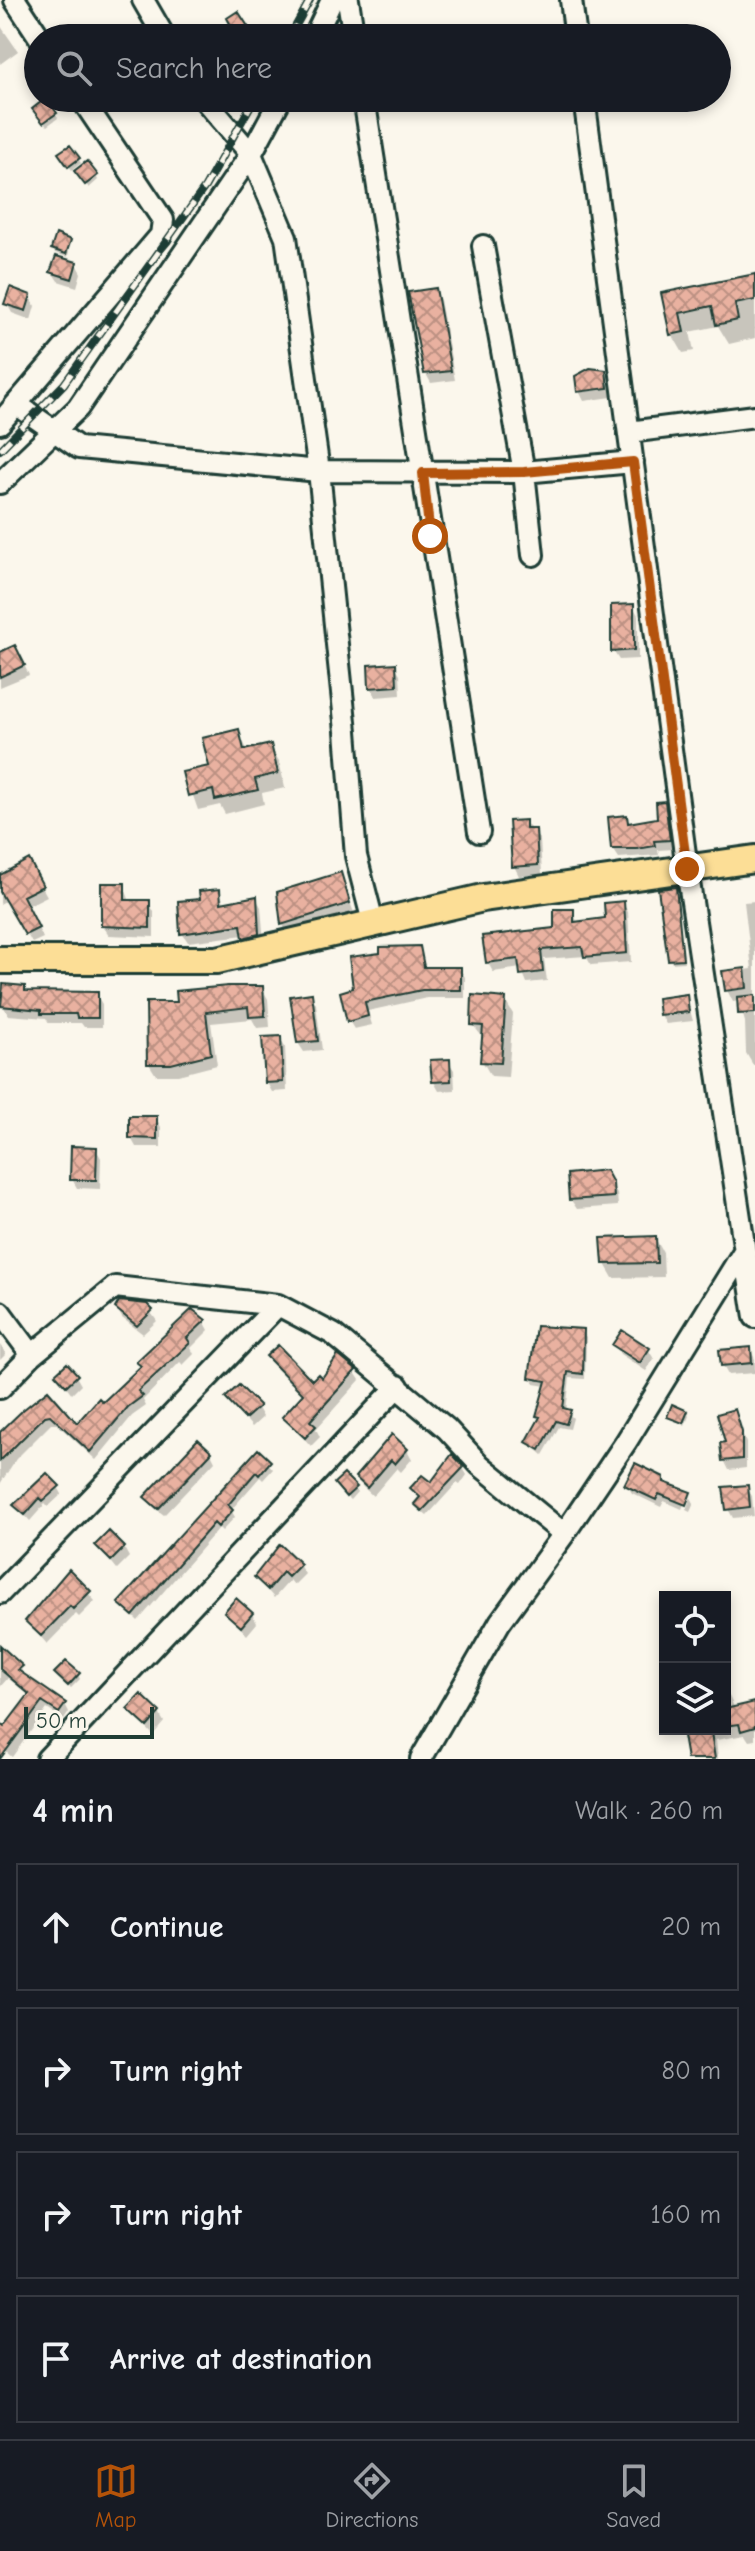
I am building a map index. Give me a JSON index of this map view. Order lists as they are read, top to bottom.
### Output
{
  "scale_bar": "50 m",
  "page": {
    "search": "Search here",
    "scale": "50 m",
    "heading": ["4 min", "Walk · 260 m"],
    "list": [
      ["Continue", "20 m"],
      ["Turn right", "80 m"],
      ["Turn right", "160 m"],
      "Arrive at destination"
    ],
    "nav": ["Map", "Directions", "Saved"]
  }
}
